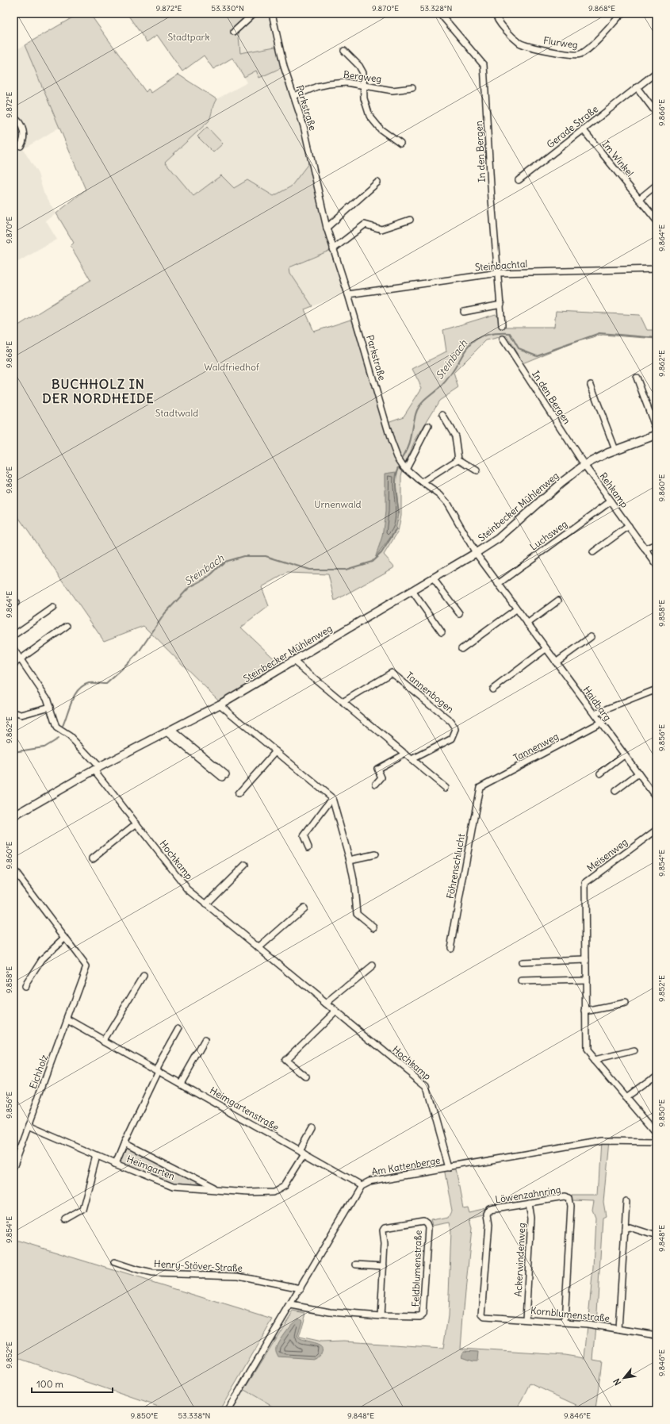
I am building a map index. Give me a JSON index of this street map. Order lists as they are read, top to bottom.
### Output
{
  "streets": {
    "street": [
      "Flurweg",
      "Bergweg",
      "Parkstraße",
      "Gerade Straße",
      "In den Bergen",
      "Im Winkel",
      "Steinbachtal",
      "Rehkamp",
      "Steinbecker Mühlenweg",
      "Luchsweg",
      "Tannenbogen",
      "Haidbarg",
      "Tannenweg",
      "Meisenweg",
      "Hochkamp",
      "Föhrenschlucht",
      "Eichholz",
      "Heimgartenstraße",
      "Am Kattenberge",
      "Heimgarten",
      "Löwenzahnring",
      "Ackerwindenweg",
      "Henry-Stöver-Straße",
      "Feldblumenstraße",
      "Kornblumenstraße"
    ]
  },
  "crossings": [
    ["Bergweg", "Parkstraße"],
    ["Parkstraße", "Steinbachtal"],
    ["Parkstraße", "Steinbecker Mühlenweg"],
    ["Parkstraße", "Haidbarg"],
    ["Gerade Straße", "Im Winkel"],
    ["In den Bergen", "Steinbachtal"],
    ["In den Bergen", "Rehkamp"],
    ["In den Bergen", "Steinbecker Mühlenweg"],
    ["Rehkamp", "Steinbecker Mühlenweg"],
    ["Rehkamp", "Luchsweg"],
    ["Steinbecker Mühlenweg", "Haidbarg"],
    ["Steinbecker Mühlenweg", "Hochkamp"],
    ["Luchsweg", "Haidbarg"],
    ["Haidbarg", "Tannenweg"],
    ["Tannenweg", "Föhrenschlucht"],
    ["Hochkamp", "Am Kattenberge"],
    ["Eichholz", "Heimgartenstraße"],
    ["Eichholz", "Heimgarten"],
    ["Heimgartenstraße", "Am Kattenberge"],
    ["Heimgartenstraße", "Heimgarten"],
    ["Am Kattenberge", "Henry-Stöver-Straße"],
    ["Am Kattenberge", "Feldblumenstraße"],
    ["Löwenzahnring", "Ackerwindenweg"],
    ["Löwenzahnring", "Kornblumenstraße"],
    ["Ackerwindenweg", "Kornblumenstraße"]
  ],
  "districts": ["BUCHHOLZ IN DER NORDHEIDE"],
  "water": ["Steinbach"],
  "parks": [
    "Stadtpark",
    "Waldfriedhof",
    "Stadtwald",
    "Urnenwald"
  ],
  "scale_bar": "100 m",
  "north": "bottom left",
  "coordinates": [
    "9.872°E",
    "53.330°N",
    "9.870°E",
    "53.328°N",
    "9.868°E",
    "9.866°E",
    "9.864°E",
    "9.862°E",
    "9.860°E",
    "9.858°E",
    "9.856°E",
    "9.854°E",
    "9.852°E",
    "9.850°E",
    "9.848°E",
    "9.846°E",
    "53.338°N"
  ]
}
